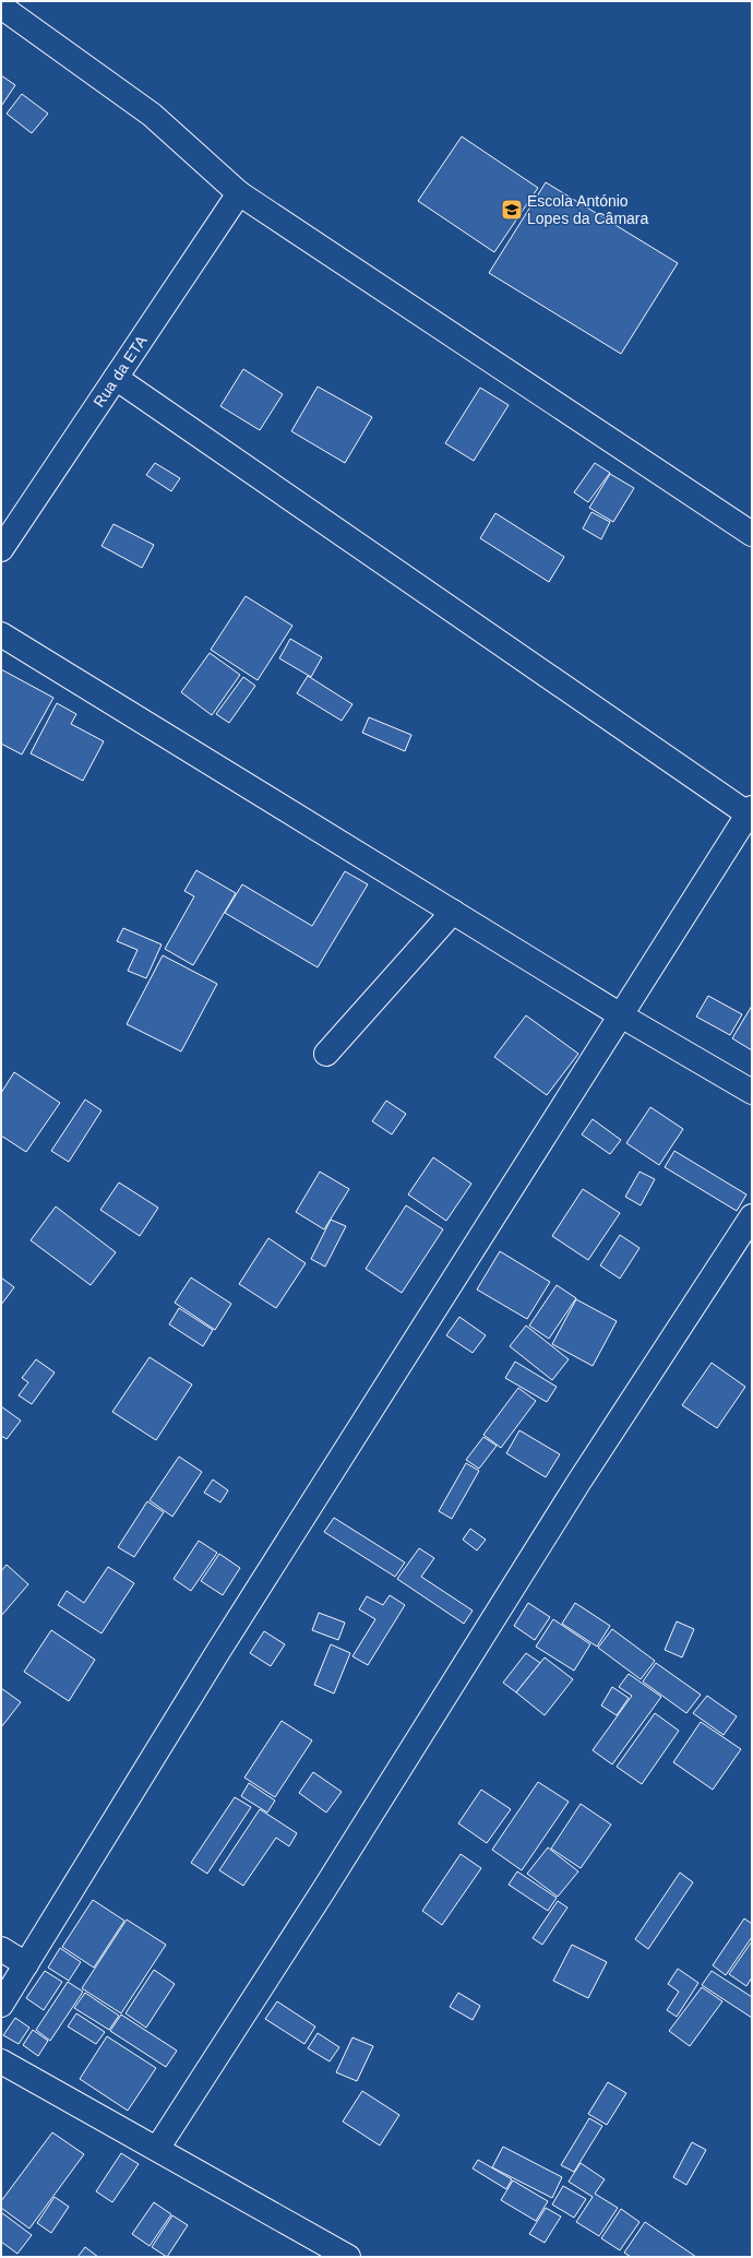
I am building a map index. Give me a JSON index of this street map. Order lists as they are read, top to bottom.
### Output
{
  "streets": {
    "street": ["Rua da ETA"]
  },
  "places": {
    "school or university": ["Escola António Lopes da Câmara"]
  }
}
